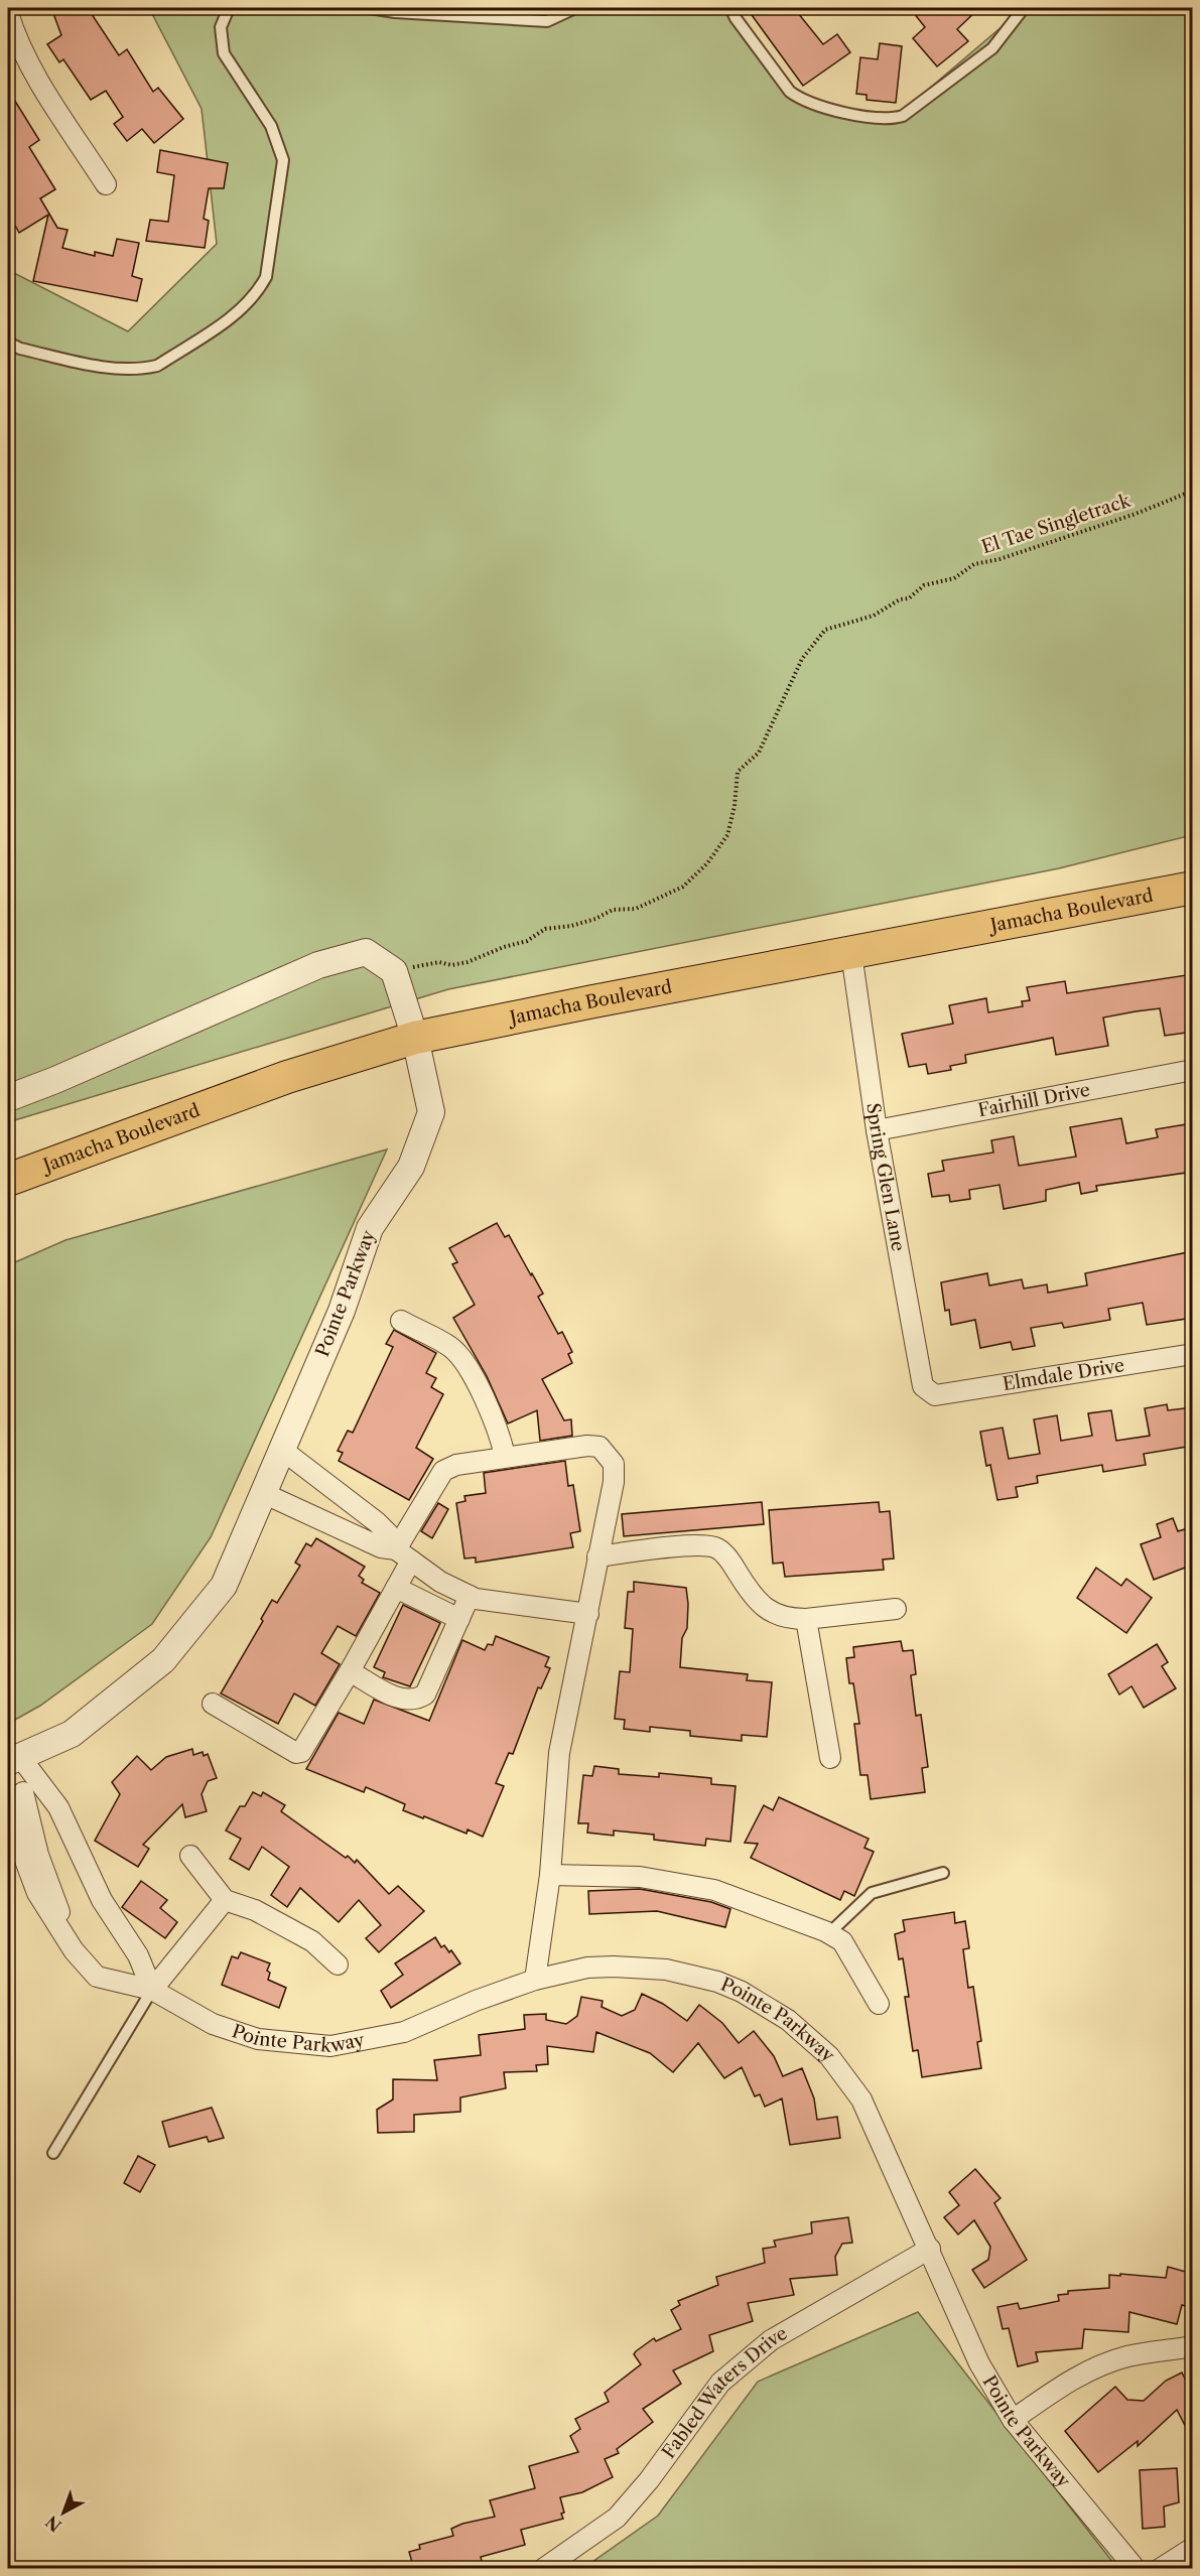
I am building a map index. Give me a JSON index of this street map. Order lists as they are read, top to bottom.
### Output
{
  "streets": {
    "main road": ["Jamacha Boulevard"],
    "street": [
      "Fairhill Drive",
      "Spring Glen Lane",
      "Pointe Parkway",
      "Elmdale Drive",
      "Fabled Waters Drive"
    ],
    "path": ["El Tae Singletrack"]
  },
  "crossings": [
    ["El Tae Singletrack", "Pointe Parkway"],
    ["Jamacha Boulevard", "Spring Glen Lane"],
    ["Jamacha Boulevard", "Pointe Parkway"],
    ["Fairhill Drive", "Spring Glen Lane"],
    ["Spring Glen Lane", "Elmdale Drive"],
    ["Pointe Parkway", "Fabled Waters Drive"]
  ],
  "north": "bottom left"
}
